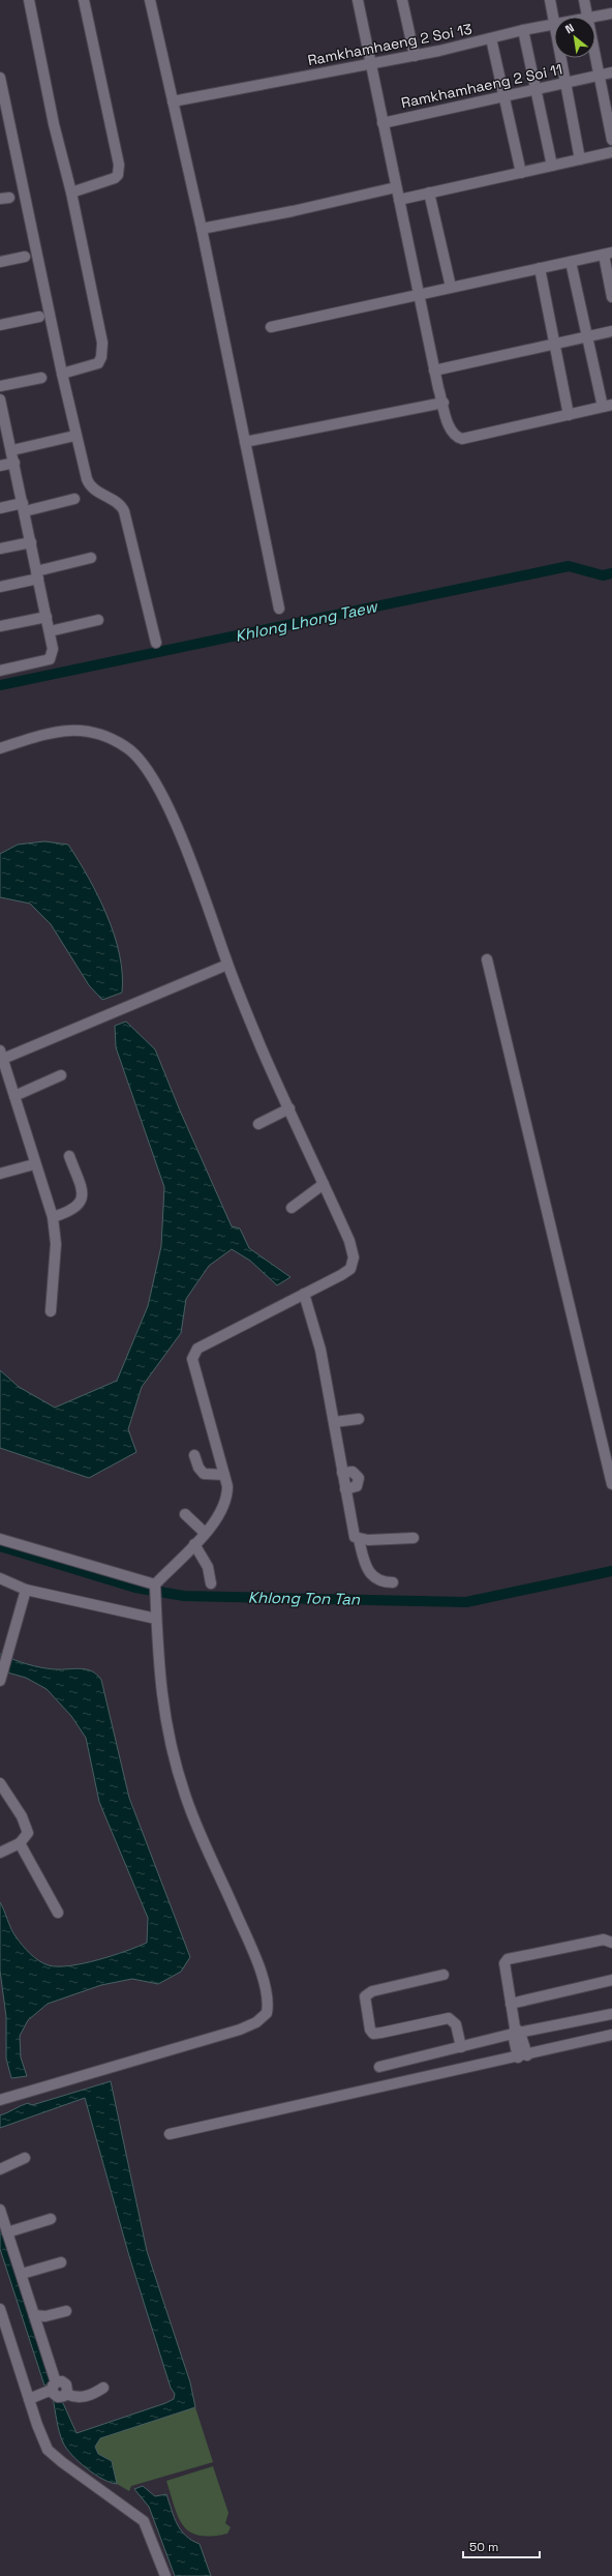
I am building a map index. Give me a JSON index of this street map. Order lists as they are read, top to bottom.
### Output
{
  "streets": {
    "street": ["Ramkhamhaeng 2 Soi 13", "Ramkhamhaeng 2 Soi 11"]
  },
  "water": ["Khlong Lhong Taew", "Khlong Ton Tan"],
  "scale_bar": "50 m",
  "north": "top left"
}
